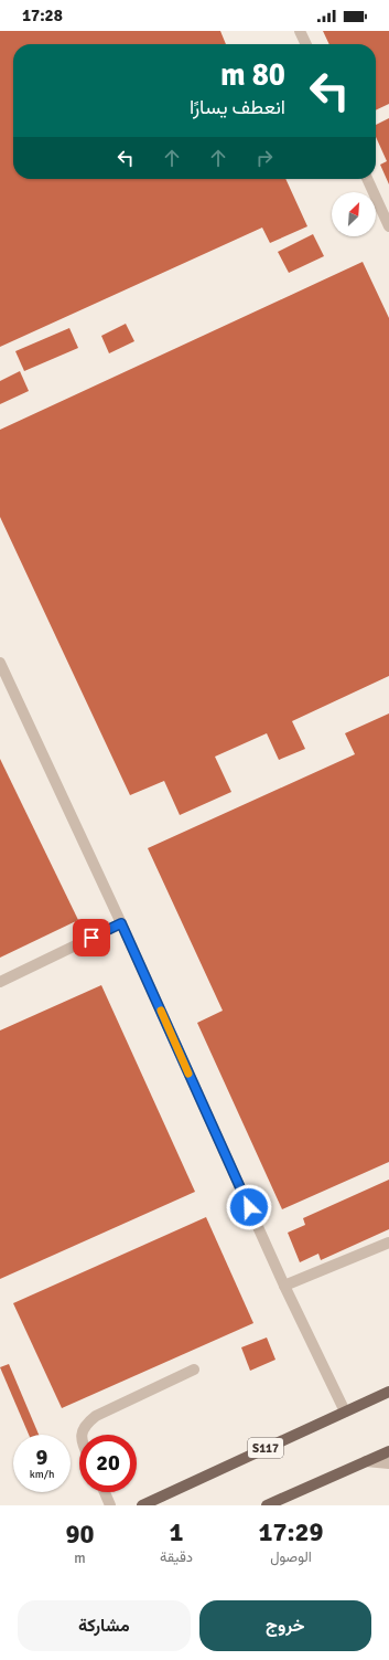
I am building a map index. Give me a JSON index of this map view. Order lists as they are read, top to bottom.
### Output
{
  "streets": {
    "main road": ["S117"]
  },
  "north": "top right",
  "page": {
    "status": "17:28",
    "turn": ["80 m", "انعطف يسارًا"],
    "speed": "9 km/h",
    "limit": "20",
    "eta": [
      "17:29",
      "الوصول",
      "1",
      "دقيقة",
      "90",
      "m"
    ],
    "buttons": ["خروج", "مشاركة"]
  }
}
